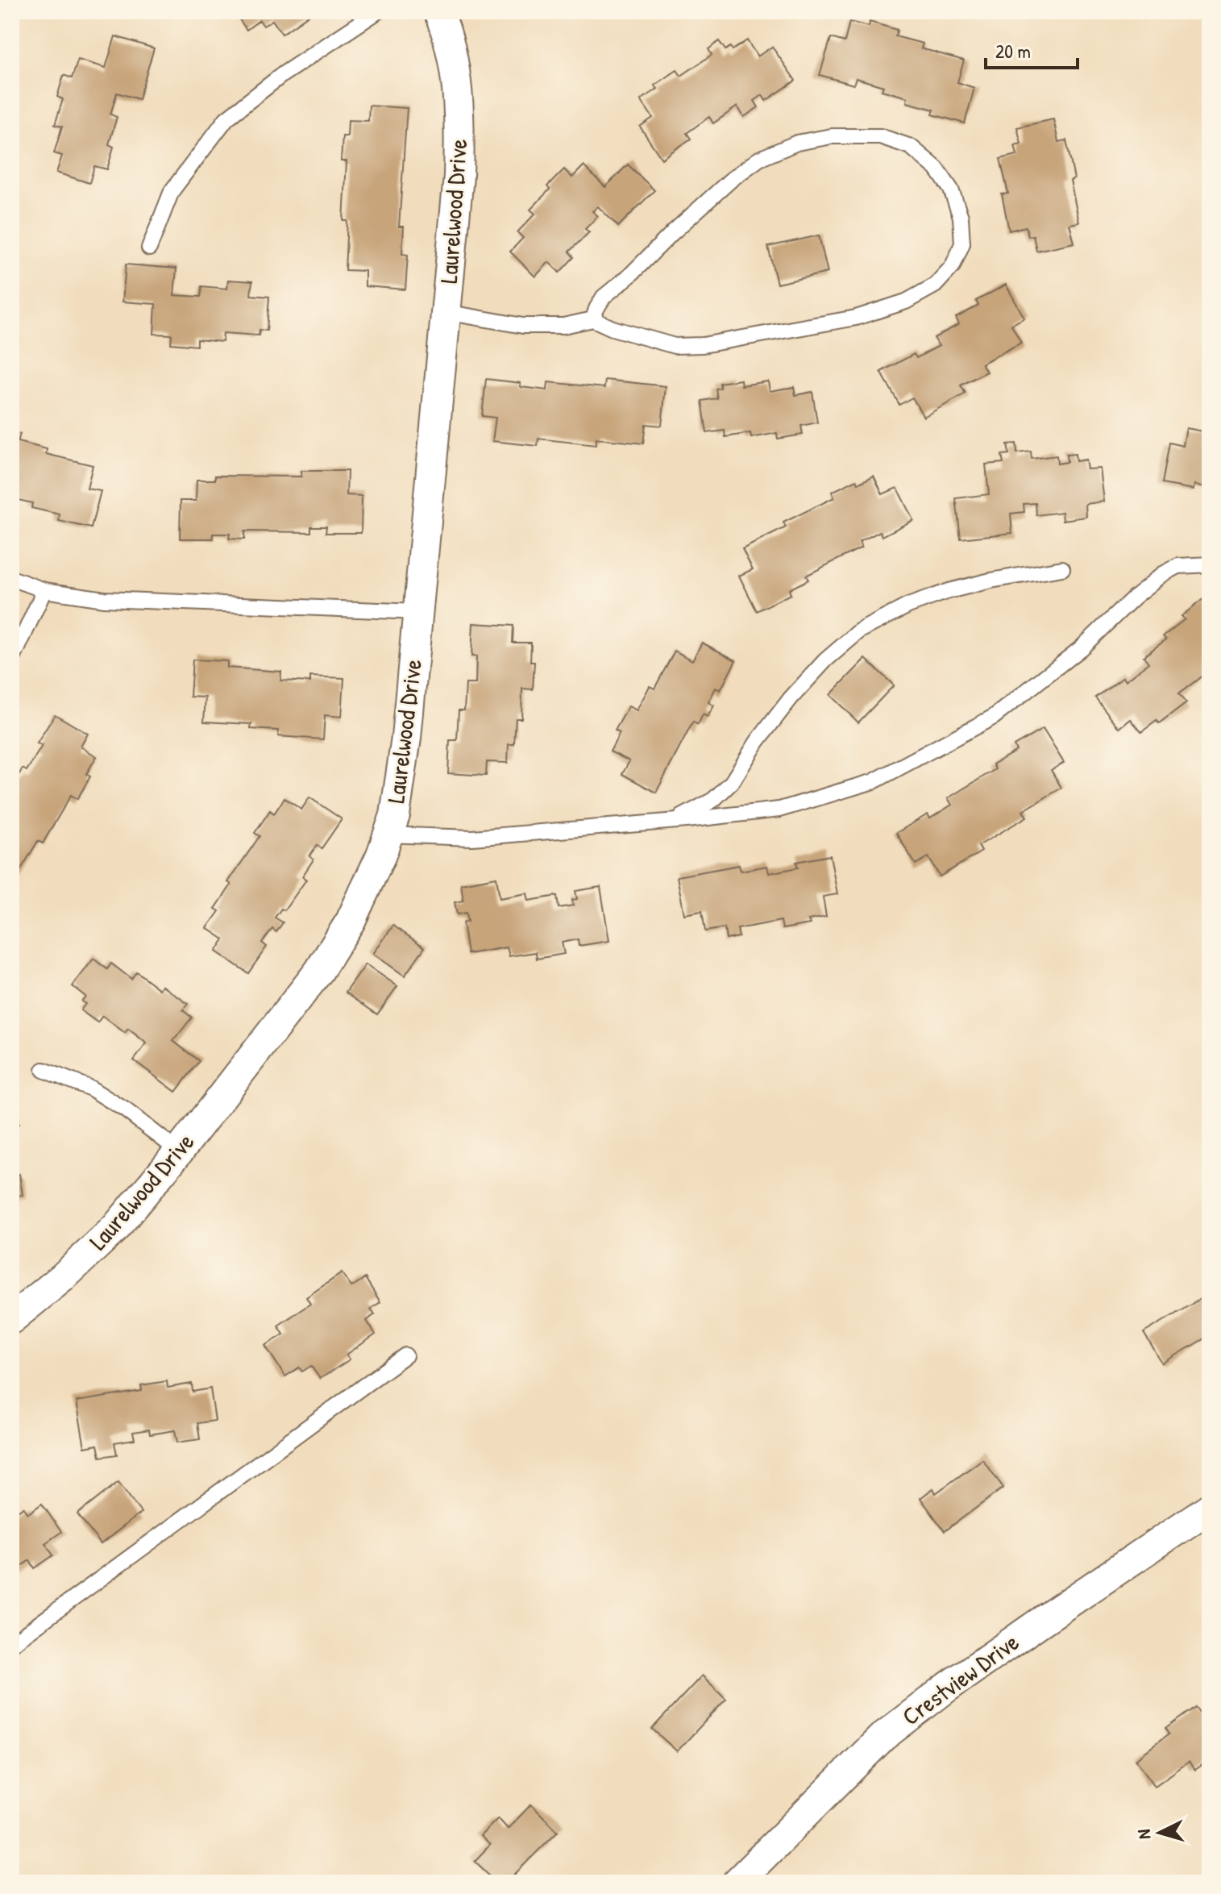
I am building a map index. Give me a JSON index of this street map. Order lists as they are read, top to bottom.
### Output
{
  "streets": {
    "street": ["Laurelwood Drive", "Crestview Drive"]
  },
  "scale_bar": "20 m",
  "north": "left"
}
